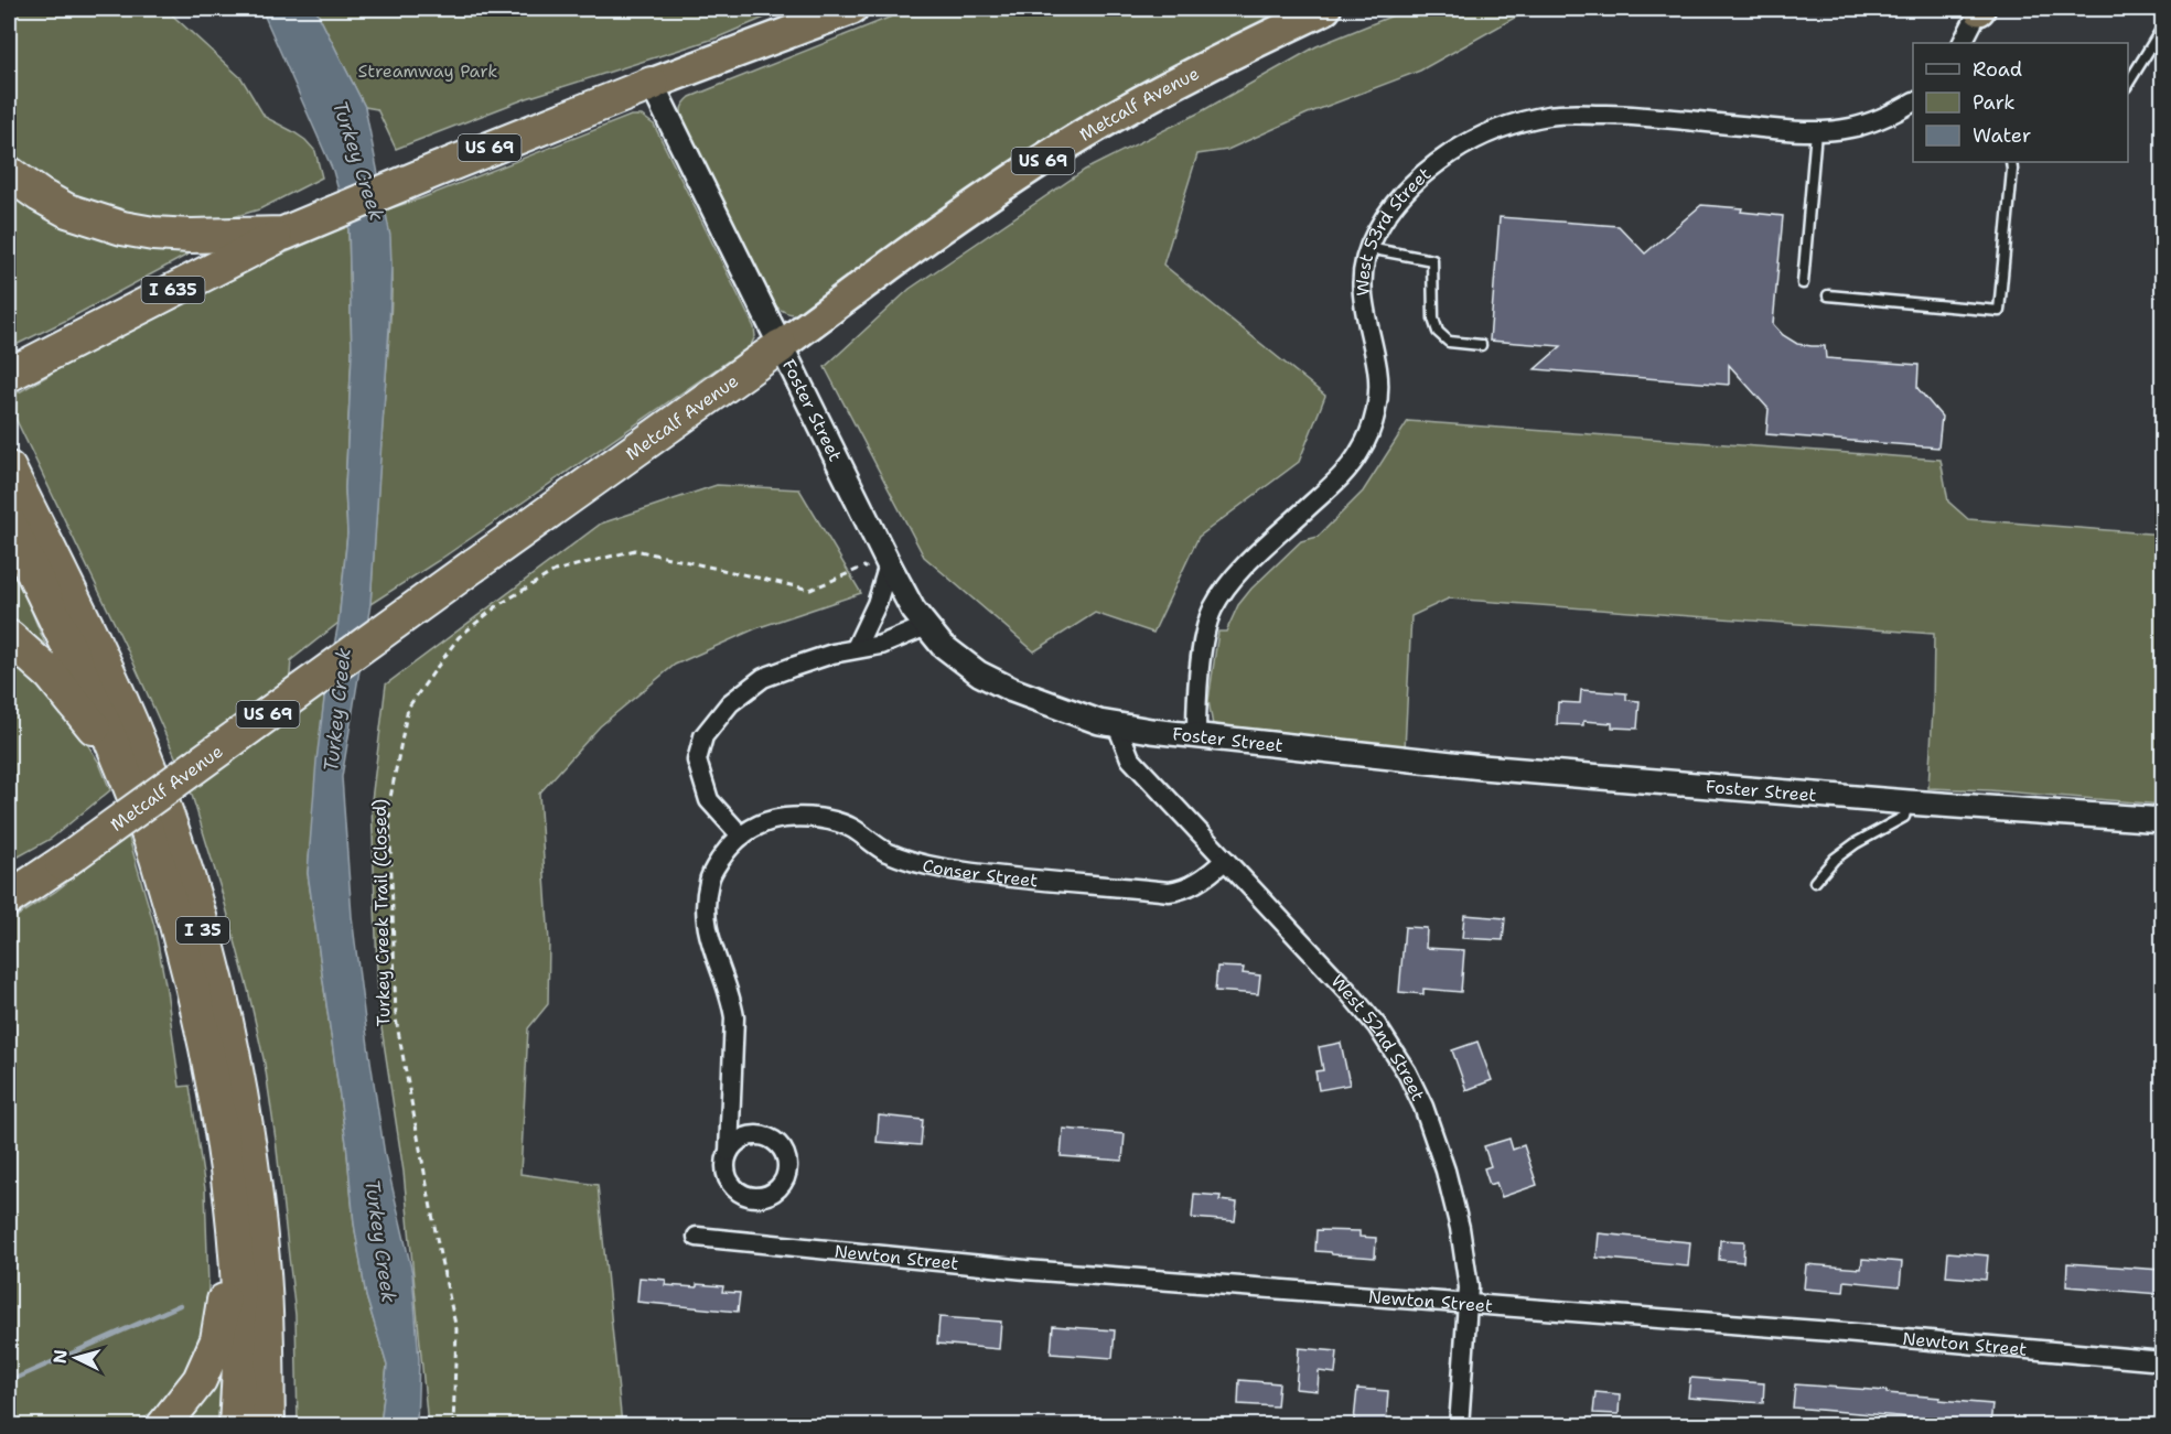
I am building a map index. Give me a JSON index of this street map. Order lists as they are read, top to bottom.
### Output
{
  "streets": {
    "highway": [
      "Metcalf Avenue",
      "US 69",
      "I 635",
      "I 35"
    ],
    "street": [
      "West 53rd Street",
      "Foster Street",
      "Conser Street",
      "West 52nd Street",
      "Newton Street"
    ],
    "path": ["Turkey Creek Trail (Closed)"]
  },
  "crossings": [
    ["Metcalf Avenue", "US 69"],
    ["Metcalf Avenue", "Foster Street"],
    ["US 69", "I 635"],
    ["US 69", "Foster Street"],
    ["West 53rd Street", "Foster Street"],
    ["Foster Street", "West 52nd Street"],
    ["Conser Street", "West 52nd Street"],
    ["West 52nd Street", "Newton Street"]
  ],
  "water": ["Turkey Creek"],
  "parks": ["Streamway Park"],
  "legend": ["Road", "Park", "Water"],
  "north": "left"
}
